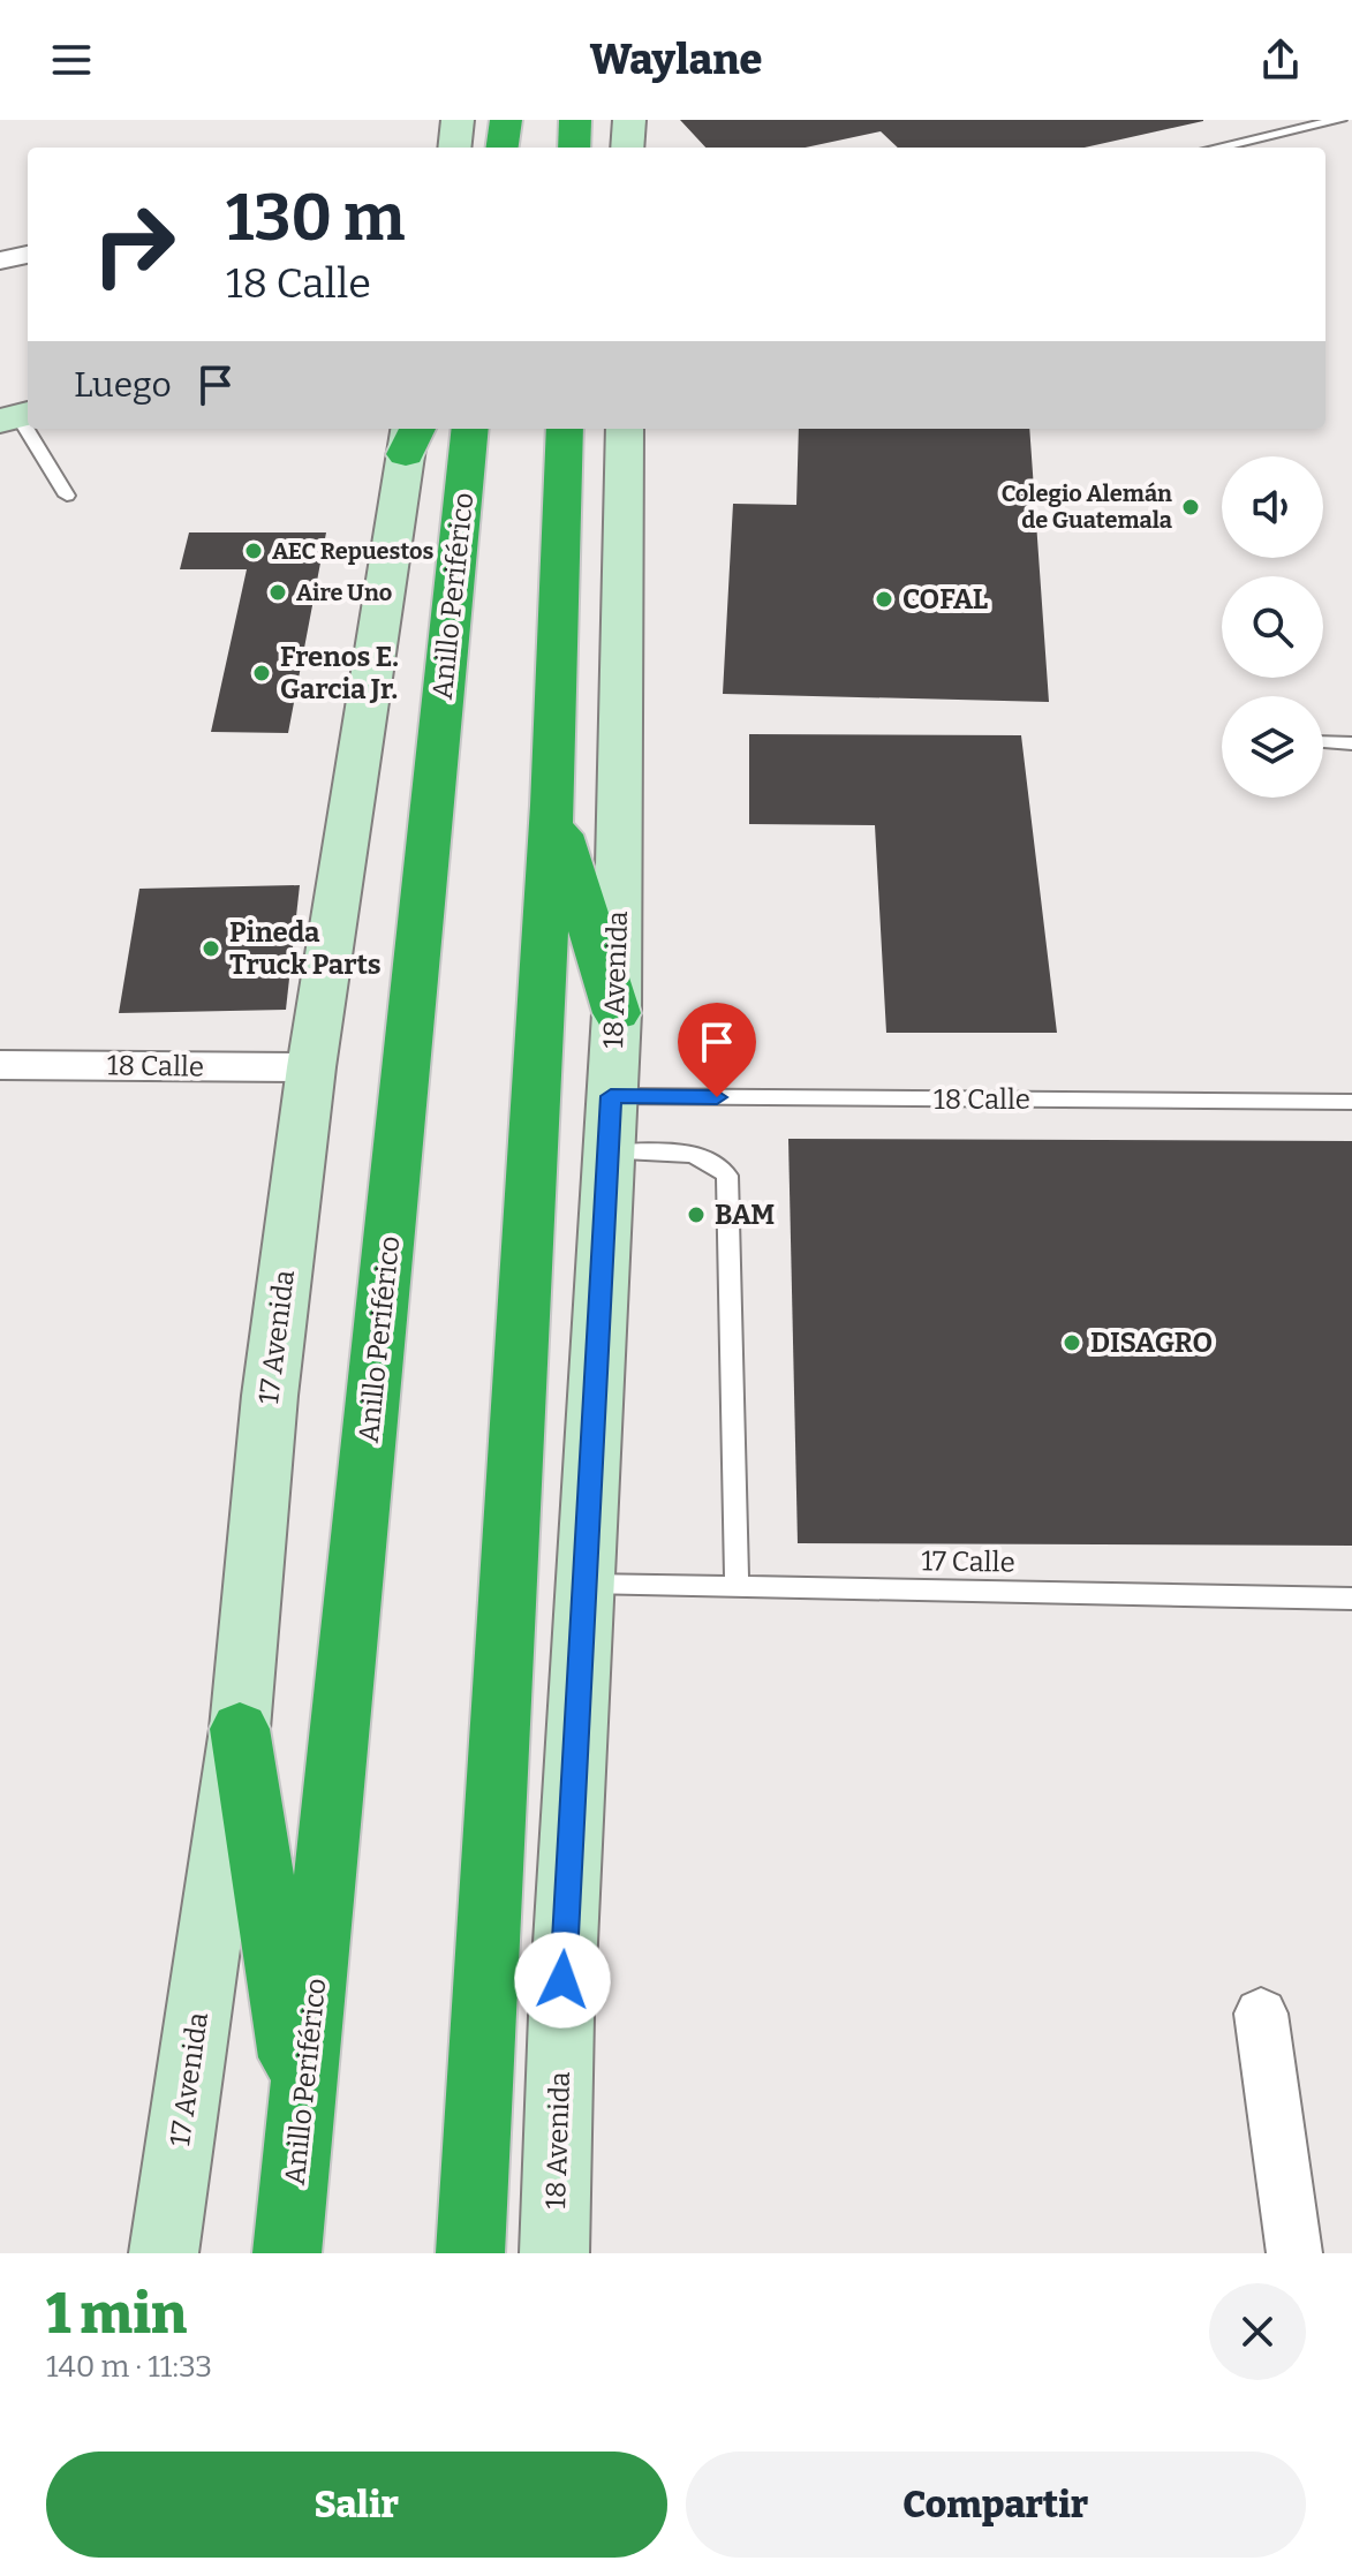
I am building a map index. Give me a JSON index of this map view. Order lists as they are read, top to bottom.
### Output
{
  "streets": {
    "highway": ["Anillo Periférico"],
    "street": ["18 Avenida", "18 Calle", "17 Avenida"],
    "lane": ["17 Calle"]
  },
  "crossings": [
    ["18 Avenida", "18 Calle"],
    ["18 Avenida", "17 Calle"],
    ["18 Calle", "17 Avenida"]
  ],
  "places": [
    "Colegio Alemán de Guatemala",
    "AEC Repuestos",
    "Aire Uno",
    "COFAL",
    "Frenos E. Garcia Jr.",
    "Pineda Truck Parts",
    "BAM",
    "DISAGRO"
  ],
  "page": {
    "header": "Waylane",
    "turn": ["130 m", "18 Calle"],
    "then": "Luego",
    "heading": ["1 min", "140 m · 11:33"],
    "buttons": ["Salir", "Compartir"]
  }
}
